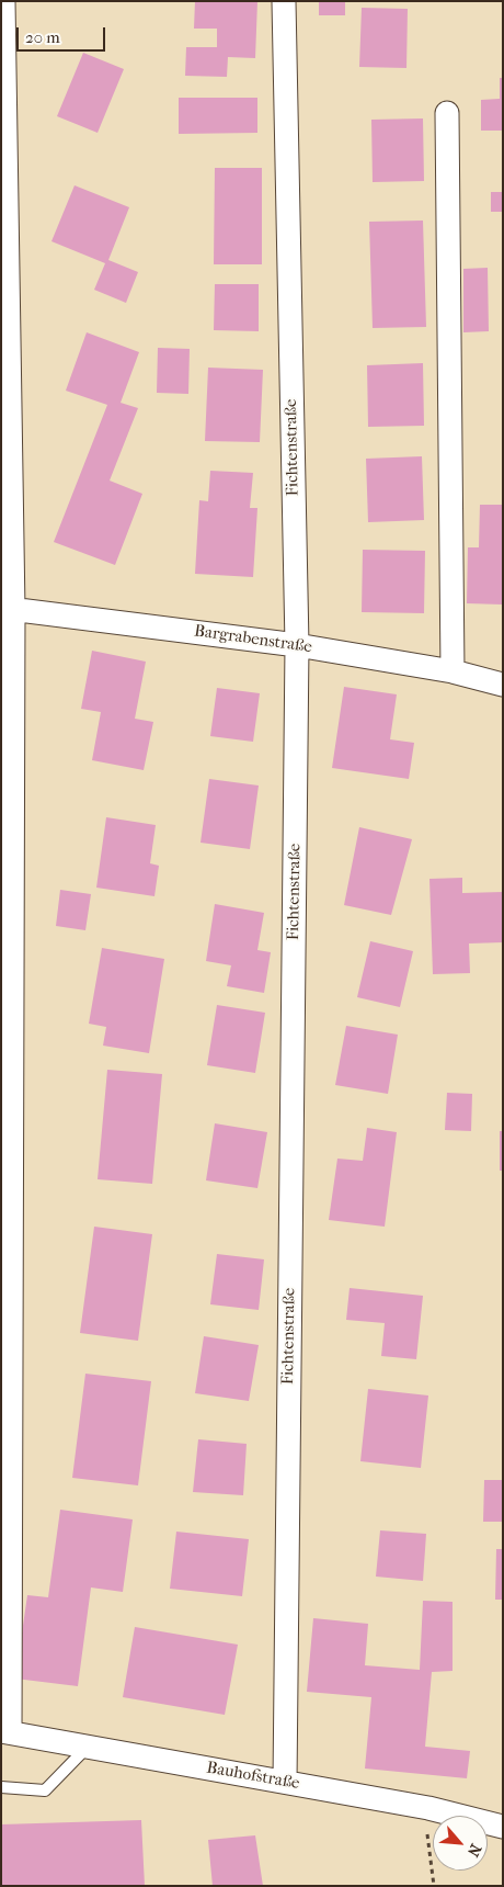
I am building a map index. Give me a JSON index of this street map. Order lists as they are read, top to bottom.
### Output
{
  "streets": {
    "street": ["Fichtenstraße", "Bargrabenstraße", "Bauhofstraße"]
  },
  "crossings": [
    ["Fichtenstraße", "Bargrabenstraße"],
    ["Fichtenstraße", "Bauhofstraße"]
  ],
  "scale_bar": "20 m",
  "north": "bottom right"
}
